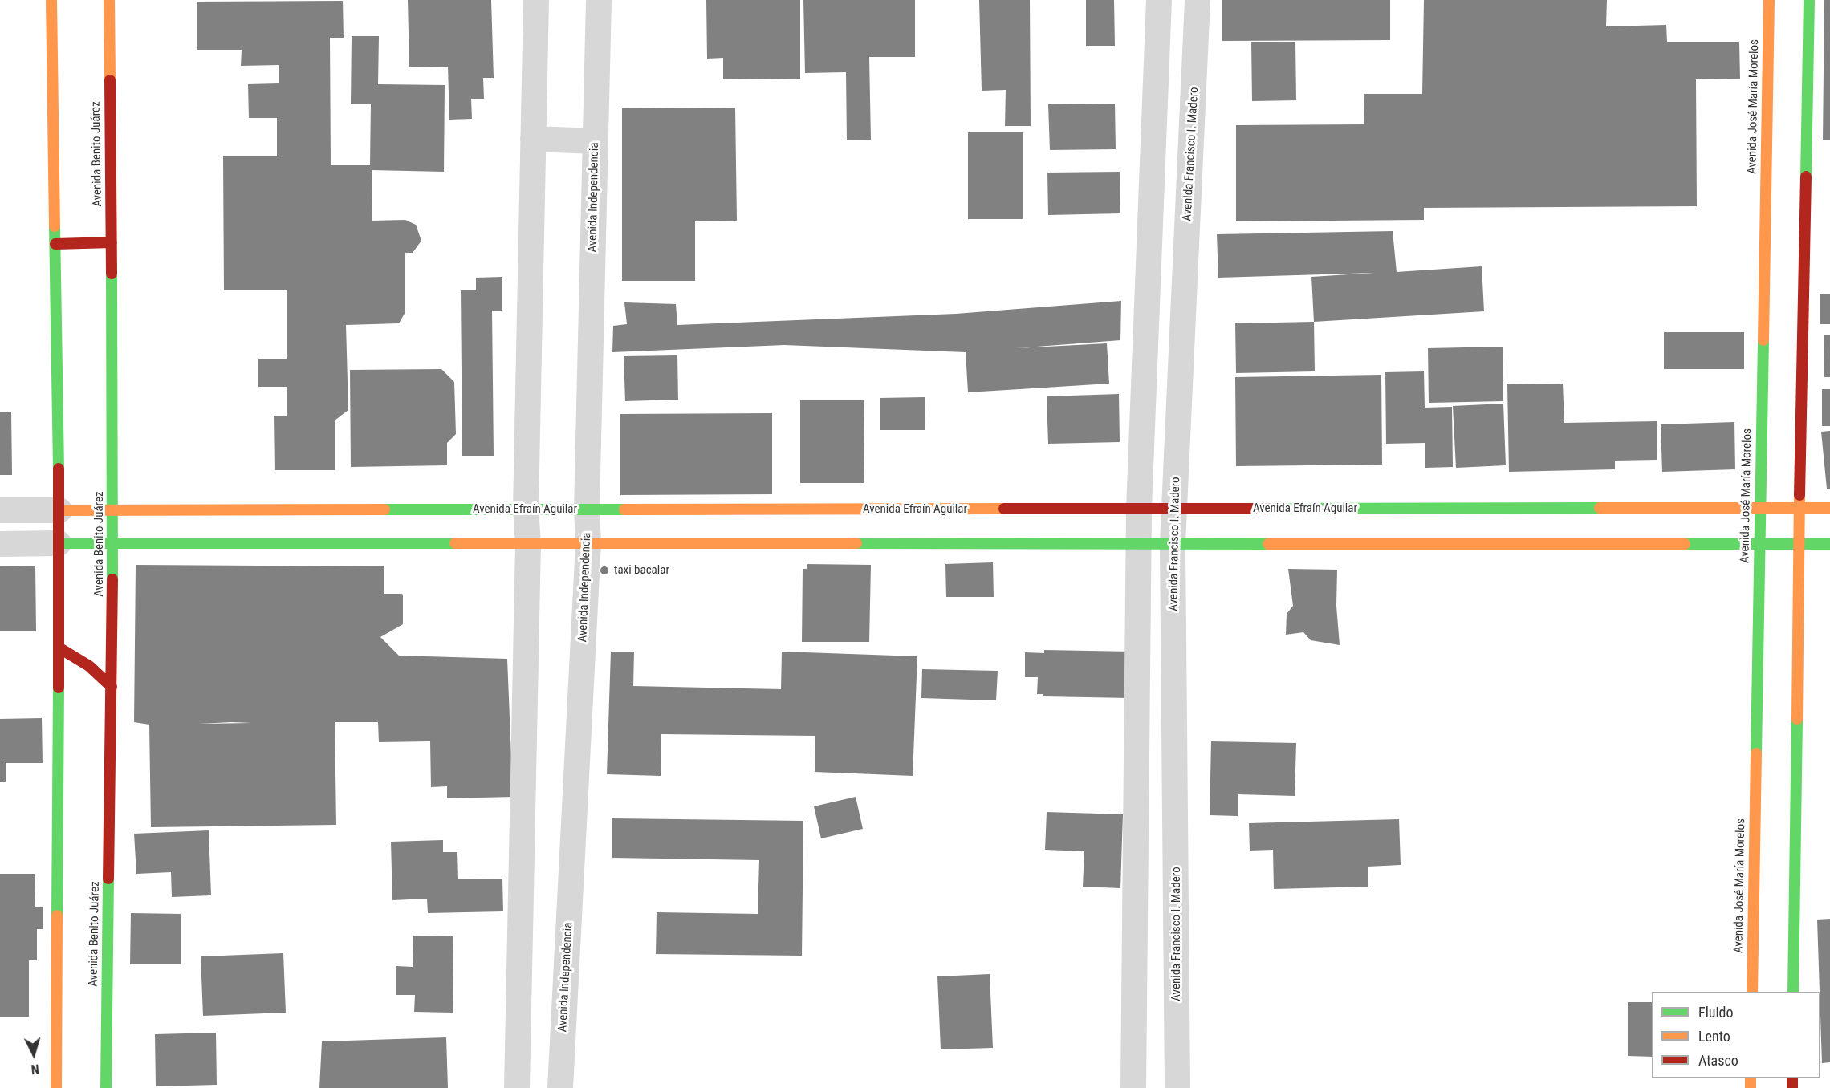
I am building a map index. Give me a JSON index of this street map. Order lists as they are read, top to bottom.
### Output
{
  "streets": {
    "main road": ["Avenida José María Morelos", "Avenida Benito Juárez", "Avenida Efraín Aguilar"],
    "street": ["Avenida Francisco I. Madero", "Avenida Independencia"]
  },
  "crossings": [
    ["Avenida José María Morelos", "Avenida Efraín Aguilar"],
    ["Avenida Benito Juárez", "Avenida Efraín Aguilar"],
    ["Avenida Francisco I. Madero", "Avenida Efraín Aguilar"],
    ["Avenida Independencia", "Avenida Efraín Aguilar"]
  ],
  "places": ["taxi bacalar"],
  "legend": ["Fluido", "Lento", "Atasco"],
  "north": "bottom"
}
